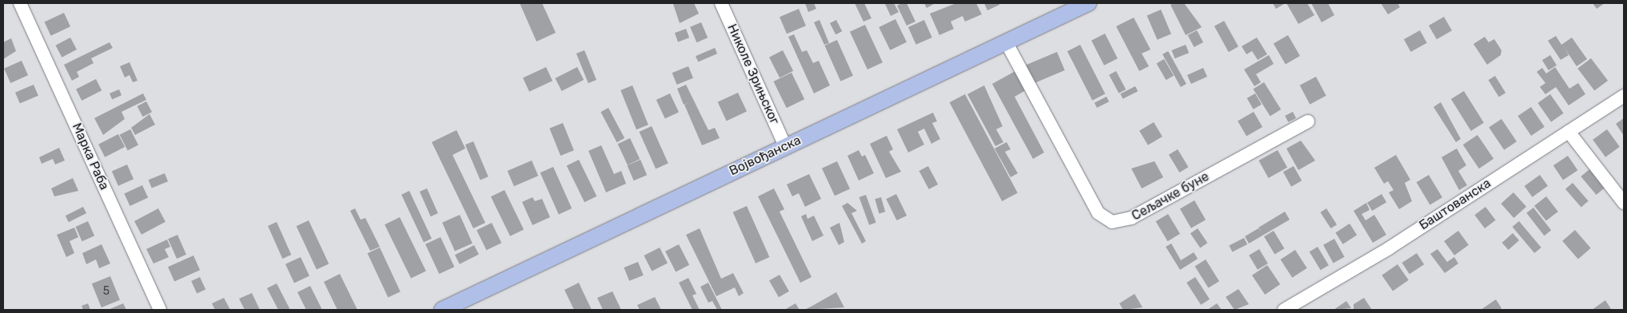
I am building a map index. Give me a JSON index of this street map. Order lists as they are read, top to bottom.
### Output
{
  "streets": {
    "main road": ["Војвођанска"],
    "street": [
      "Николе Зрињског",
      "Марка Раба",
      "Сељачке буне",
      "Баштованска"
    ]
  },
  "crossings": [
    ["Николе Зрињског", "Војвођанска"],
    ["Војвођанска", "Сељачке буне"]
  ],
  "house_numbers": ["5"]
}
